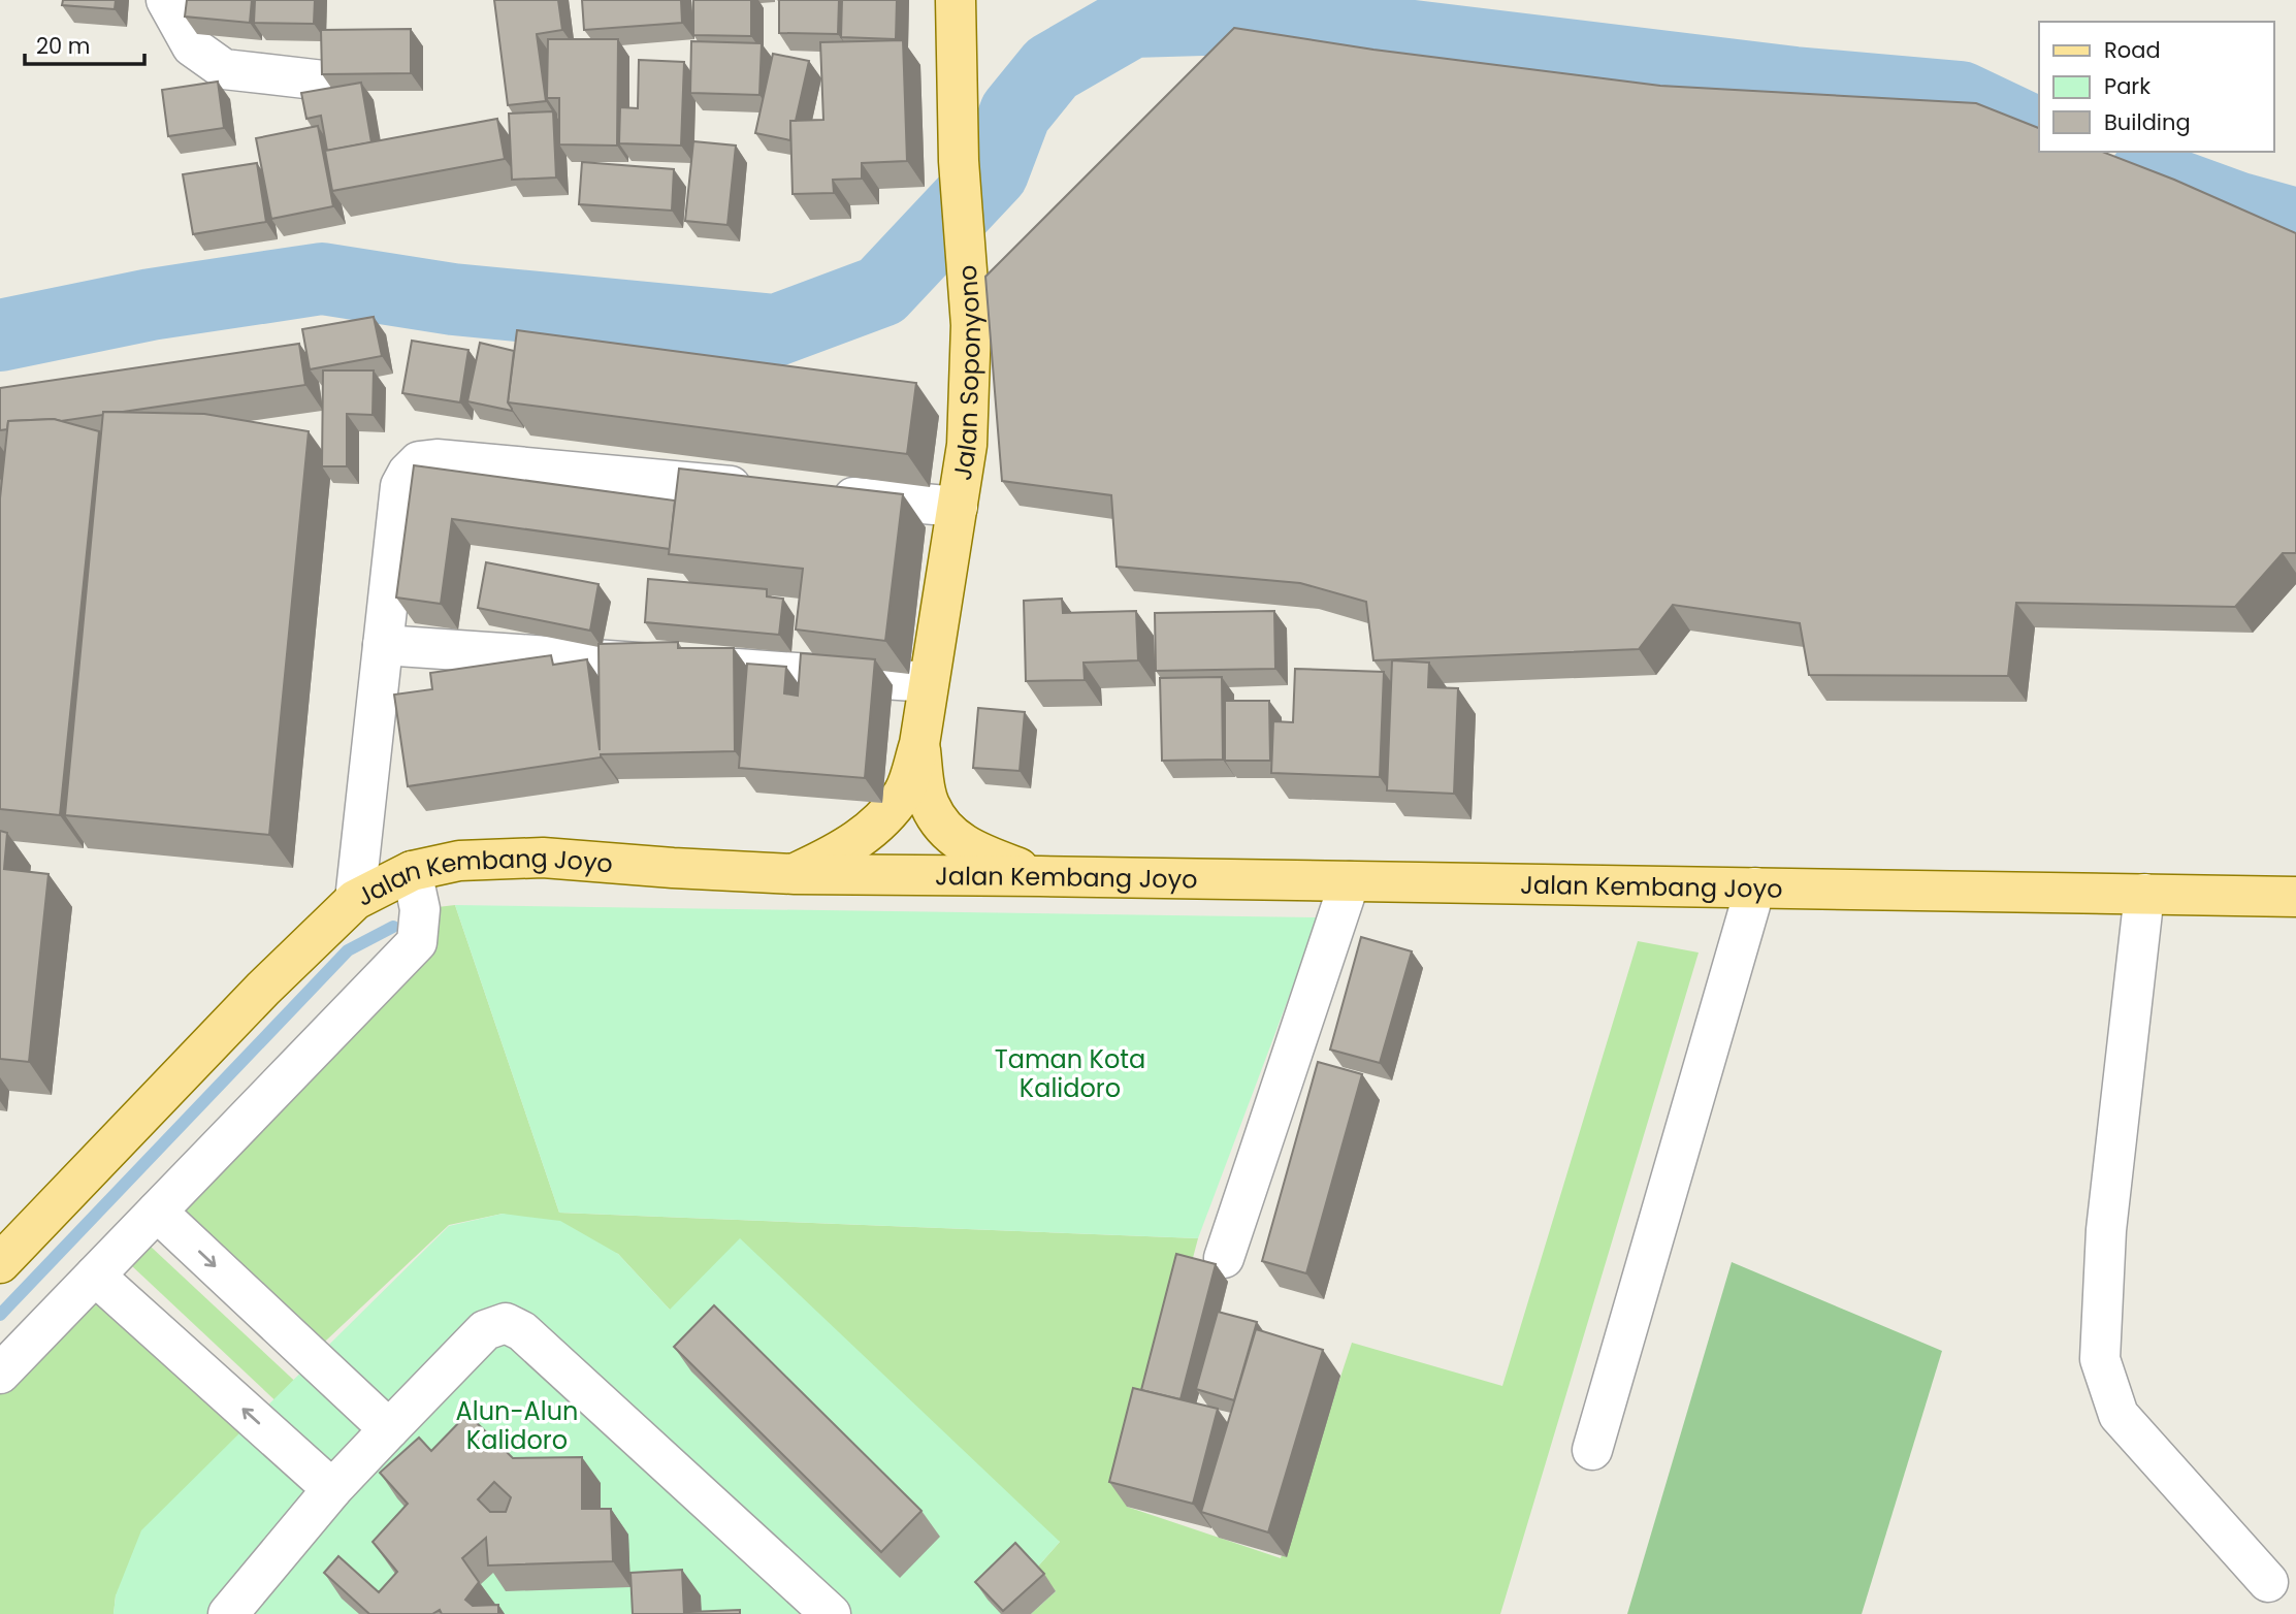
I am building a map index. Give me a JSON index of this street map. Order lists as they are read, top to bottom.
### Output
{
  "streets": {
    "main road": ["Jalan Soponyono", "Jalan Kembang Joyo"]
  },
  "parks": ["Taman Kota Kalidoro", "Alun-Alun Kalidoro"],
  "legend": ["Road", "Park", "Building"],
  "scale_bar": "20 m"
}
